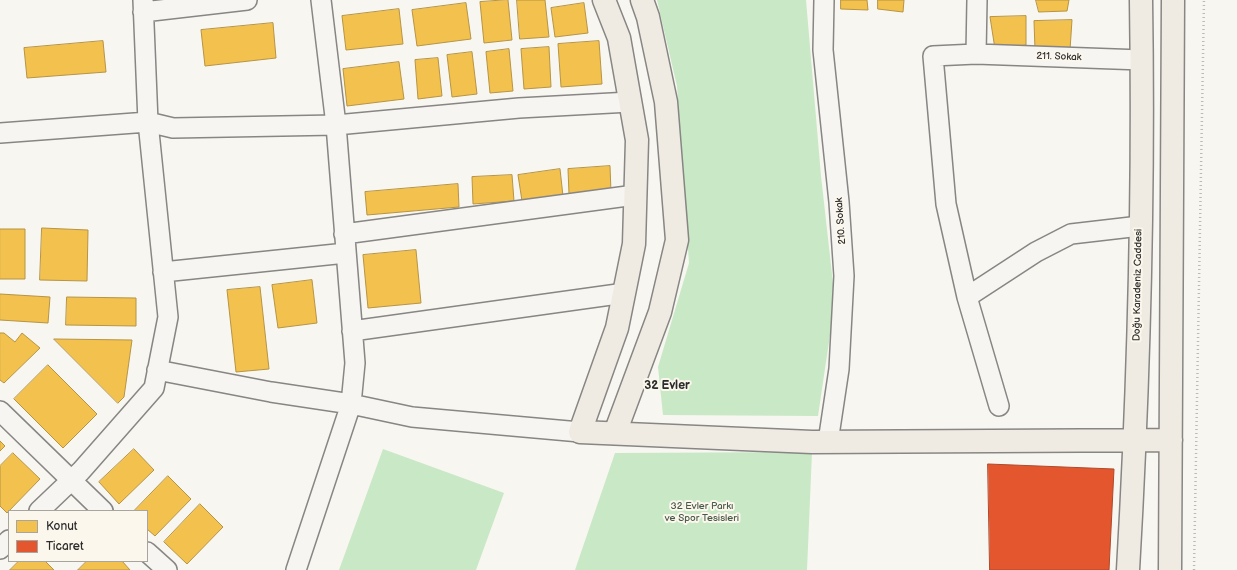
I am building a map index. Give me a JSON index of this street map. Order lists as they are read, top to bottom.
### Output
{
  "streets": {
    "main road": ["Doğu Karadeniz Caddesi"],
    "street": ["211. Sokak", "210. Sokak"]
  },
  "crossings": [
    ["211. Sokak", "Doğu Karadeniz Caddesi"]
  ],
  "districts": ["32 Evler"],
  "parks": ["32 Evler Parkı ve Spor Tesisleri"],
  "legend": ["Konut", "Ticaret"]
}
